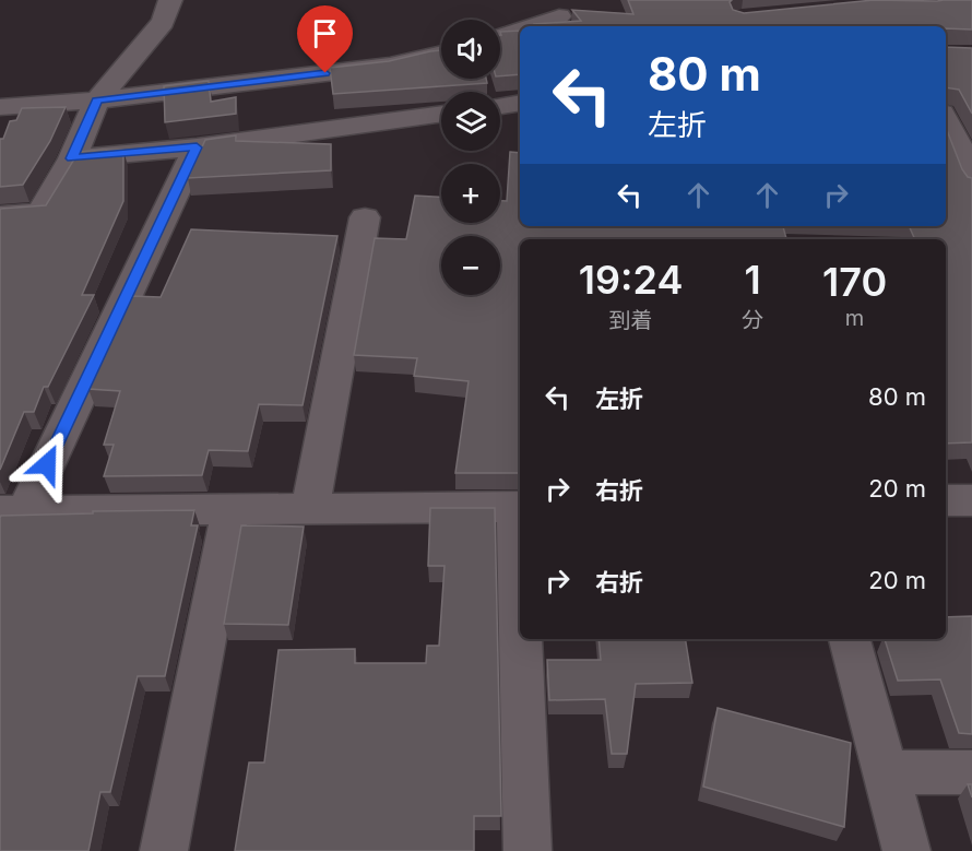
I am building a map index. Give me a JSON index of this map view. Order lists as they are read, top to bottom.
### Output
{
  "page": {
    "map_buttons": ["+", "−"],
    "turn": ["80 m", "左折"],
    "eta": [
      "19:24",
      "到着",
      "1",
      "分",
      "170",
      "m"
    ],
    "list": [
      {
        "name": "左折",
        "value": "80 m"
      },
      {
        "name": "右折",
        "value": "20 m"
      },
      {
        "name": "右折",
        "value": "20 m"
      }
    ]
  }
}
